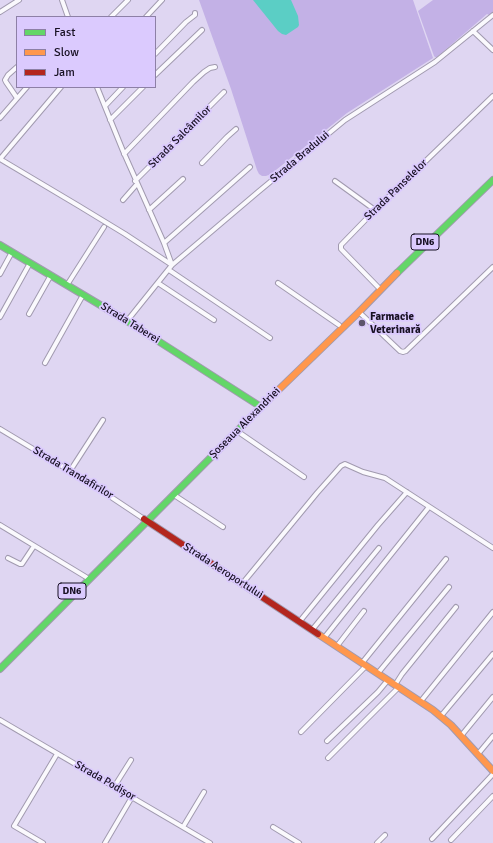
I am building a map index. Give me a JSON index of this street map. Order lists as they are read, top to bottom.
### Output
{
  "streets": {
    "main road": [
      "DN6",
      "Strada Taberei",
      "Șoseaua Alexandriei",
      "Strada Aeroportului"
    ],
    "street": [
      "Strada Salcâmilor",
      "Strada Bradului",
      "Strada Panselelor",
      "Strada Trandafirilor",
      "Strada Podișor"
    ]
  },
  "crossings": [
    ["Strada Bradului", "Strada Taberei"],
    ["Strada Panselelor", "Șoseaua Alexandriei"],
    ["Strada Taberei", "Șoseaua Alexandriei"],
    ["Șoseaua Alexandriei", "Strada Trandafirilor"],
    ["Șoseaua Alexandriei", "Strada Aeroportului"],
    ["Strada Trandafirilor", "Strada Aeroportului"]
  ],
  "places": ["Farmacie Veterinară"],
  "legend": ["Fast", "Slow", "Jam"]
}
